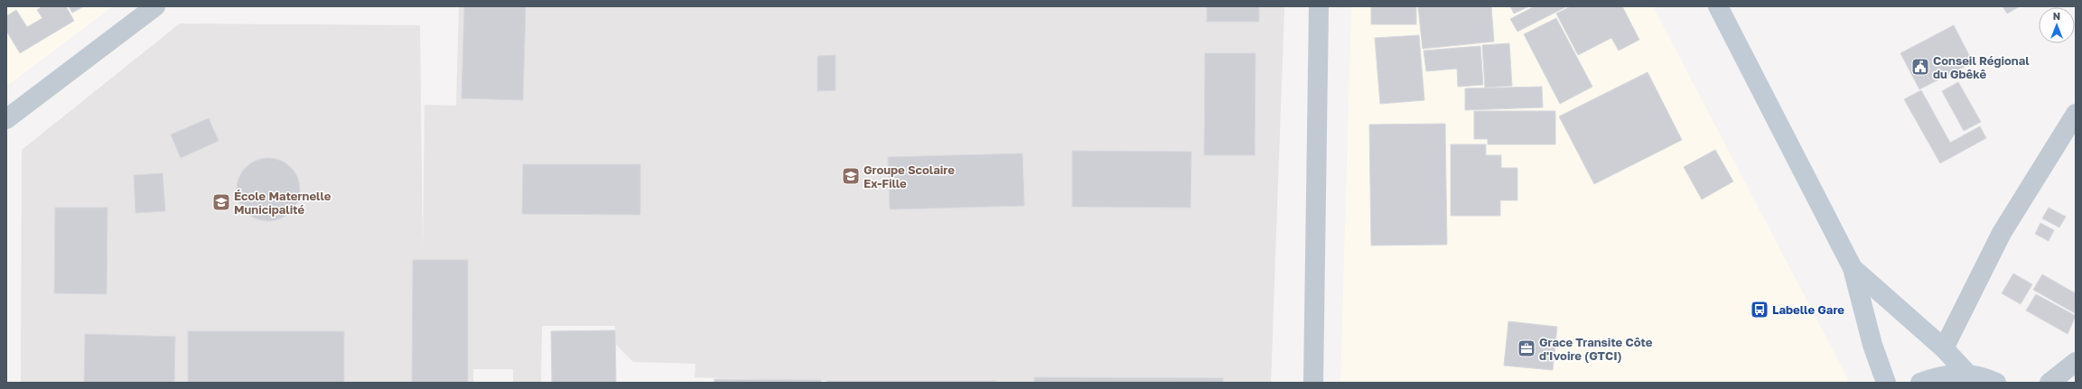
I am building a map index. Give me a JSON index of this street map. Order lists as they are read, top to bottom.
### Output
{
  "places": {
    "public building": ["Conseil Régional du Gbêkê"],
    "school or university": ["Groupe Scolaire Ex-Fille", "École Maternelle Municipalité"],
    "bus stop": ["Labelle Gare"],
    "office": ["Grace Transite Côte d'Ivoire (GTCI)"]
  },
  "north": "top"
}
